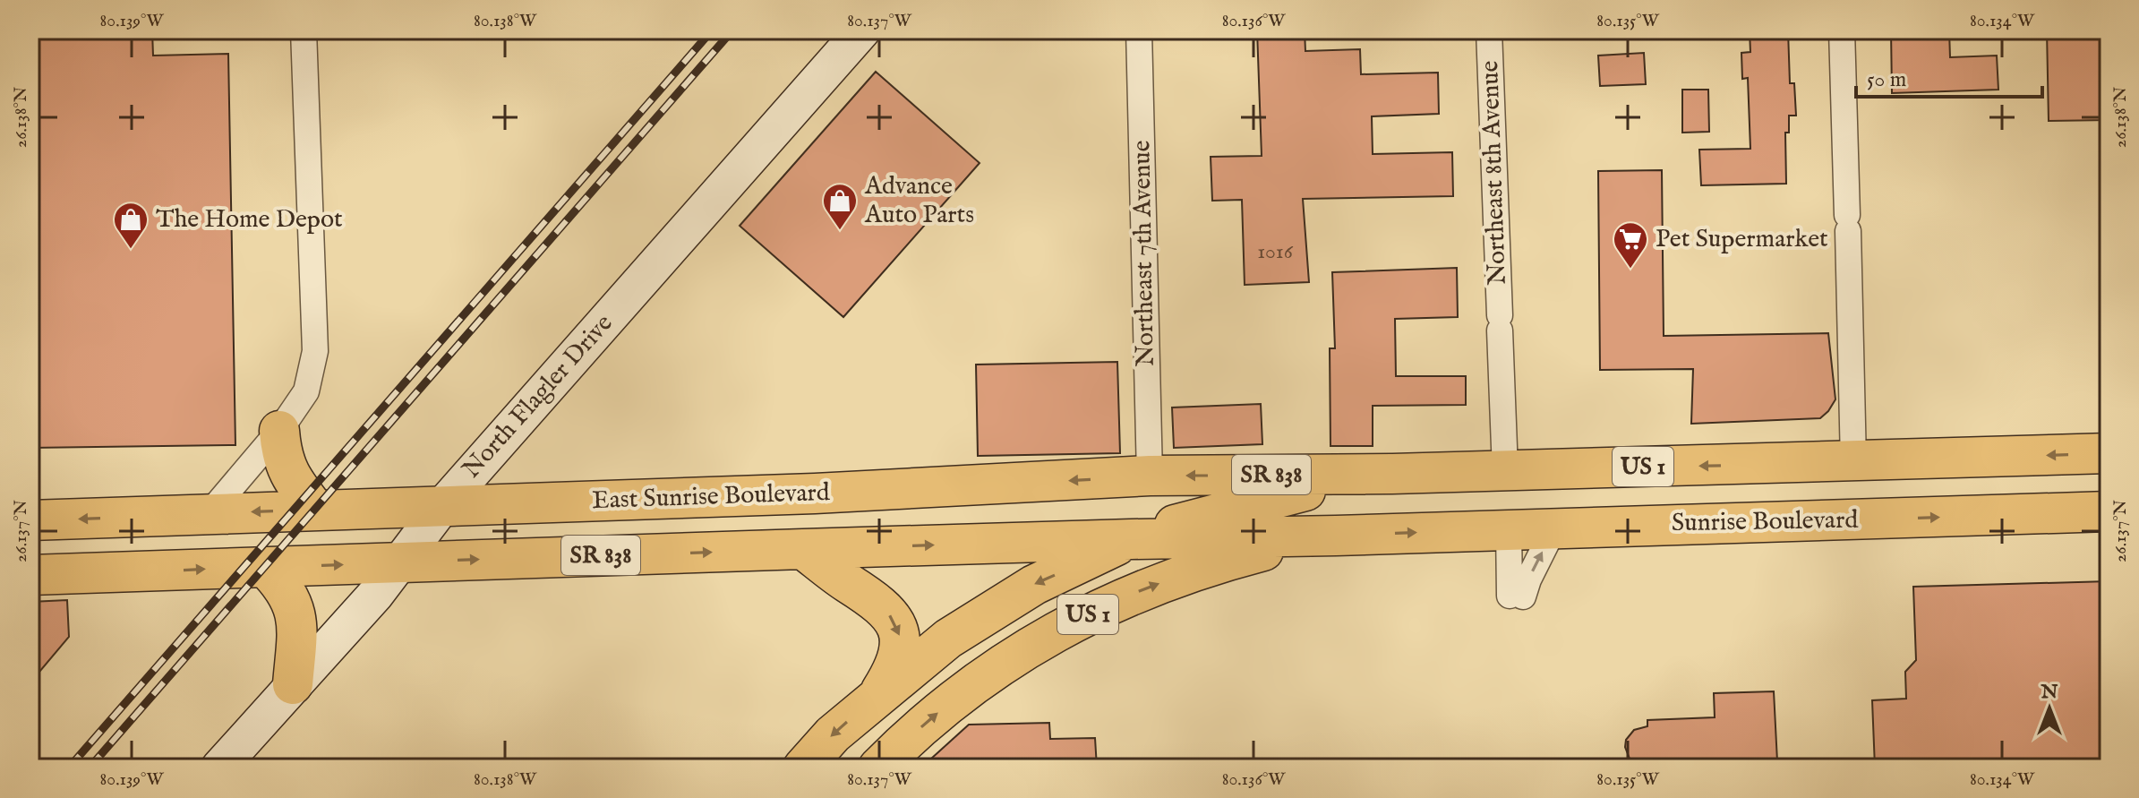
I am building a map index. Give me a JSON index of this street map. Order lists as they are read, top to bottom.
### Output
{
  "streets": {
    "main road": [
      "US 1",
      "SR 838",
      "East Sunrise Boulevard",
      "Sunrise Boulevard"
    ],
    "street": ["Northeast 8th Avenue", "Northeast 7th Avenue", "North Flagler Drive"]
  },
  "crossings": [
    ["Northeast 8th Avenue", "US 1"],
    ["Northeast 7th Avenue", "East Sunrise Boulevard"],
    ["North Flagler Drive", "SR 838"],
    ["North Flagler Drive", "East Sunrise Boulevard"],
    ["US 1", "SR 838"],
    ["US 1", "East Sunrise Boulevard"],
    ["US 1", "Sunrise Boulevard"],
    ["SR 838", "Sunrise Boulevard"]
  ],
  "places": {
    "shop": ["Advance Auto Parts", "The Home Depot"],
    "supermarket": ["Pet Supermarket"]
  },
  "house_numbers": ["1016"],
  "scale_bar": "50 m",
  "north": "top",
  "coordinates": [
    "80.139°W",
    "80.138°W",
    "80.137°W",
    "80.136°W",
    "80.135°W",
    "80.134°W",
    "26.138°N",
    "26.137°N"
  ]
}
